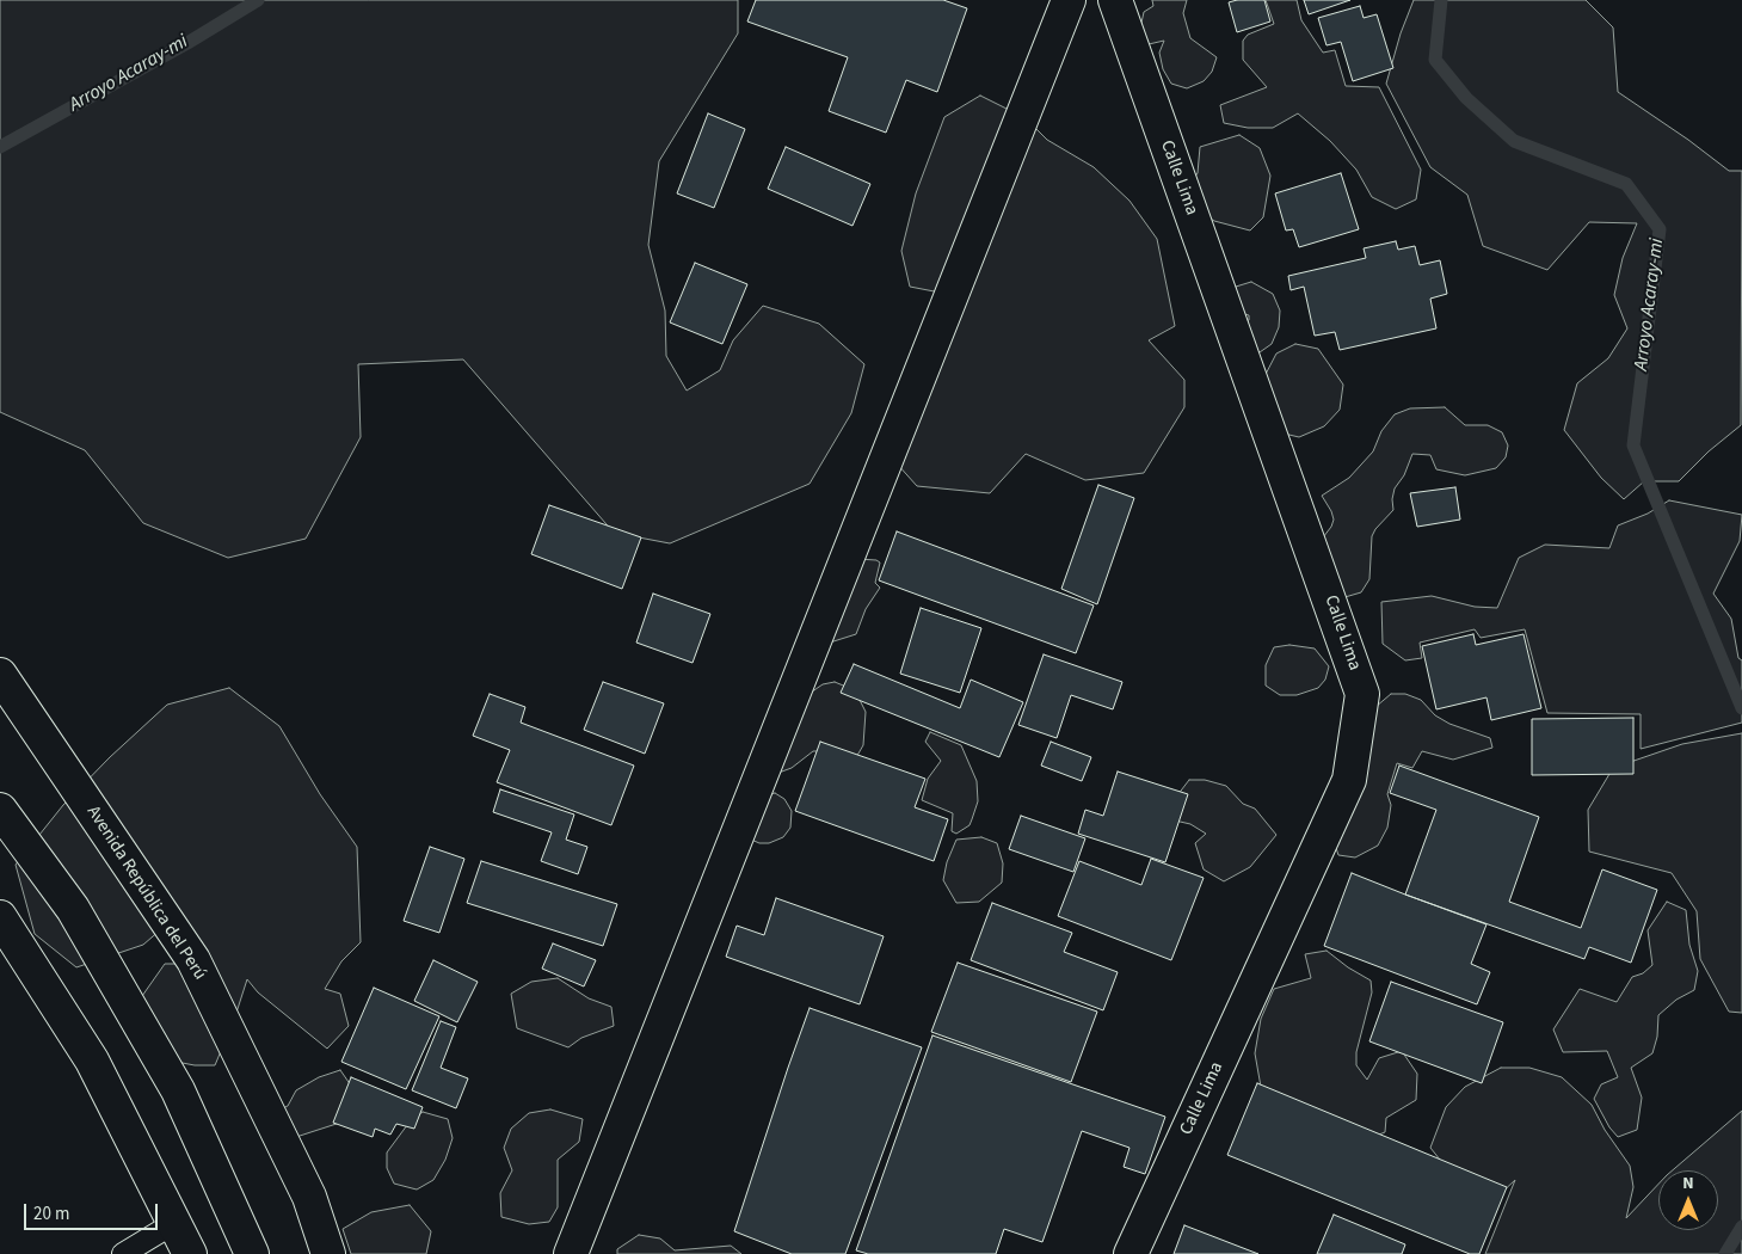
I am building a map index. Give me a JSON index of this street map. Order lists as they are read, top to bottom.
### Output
{
  "streets": {
    "main road": ["Calle Lima", "Avenida República del Perú"]
  },
  "water": ["Arroyo Acaray-mi"],
  "scale_bar": "20 m",
  "north": "top"
}
